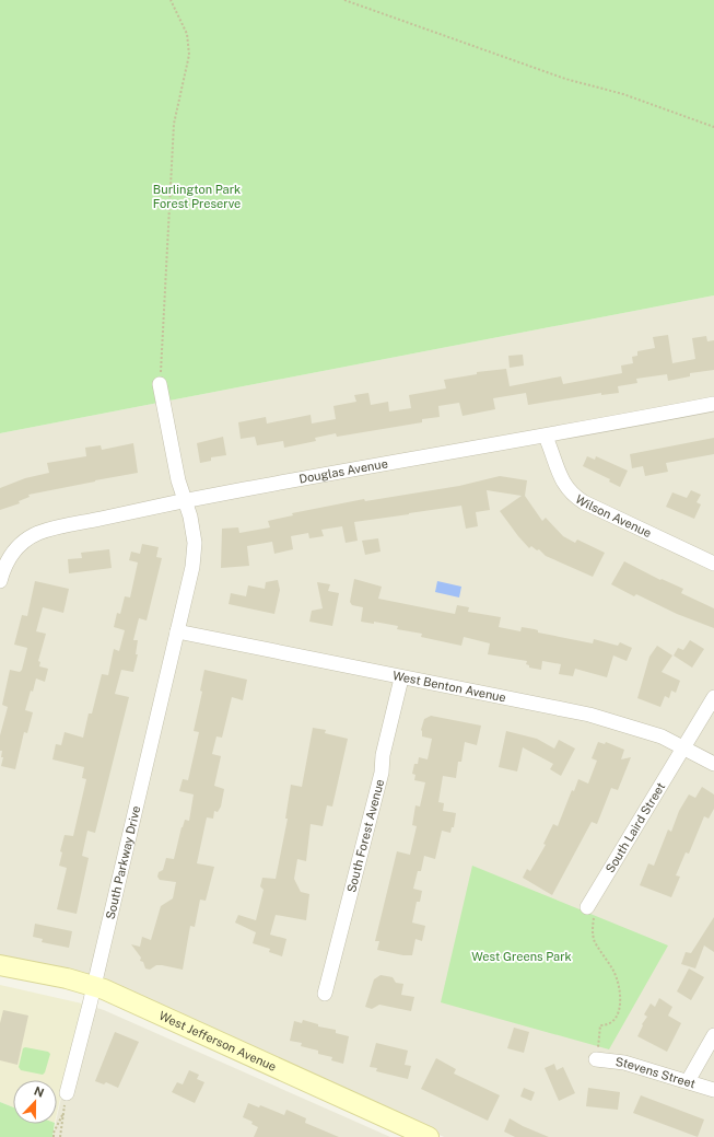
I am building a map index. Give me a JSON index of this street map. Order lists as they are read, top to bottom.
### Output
{
  "streets": {
    "street": [
      "Douglas Avenue",
      "Wilson Avenue",
      "West Benton Avenue",
      "South Laird Street",
      "South Forest Avenue",
      "South Parkway Drive",
      "West Jefferson Avenue",
      "Stevens Street"
    ]
  },
  "crossings": [
    ["Douglas Avenue", "Wilson Avenue"],
    ["Douglas Avenue", "South Parkway Drive"],
    ["West Benton Avenue", "South Laird Street"],
    ["West Benton Avenue", "South Forest Avenue"],
    ["West Benton Avenue", "South Parkway Drive"],
    ["South Parkway Drive", "West Jefferson Avenue"]
  ],
  "parks": ["Burlington Park Forest Preserve", "West Greens Park"],
  "north": "top"
}
